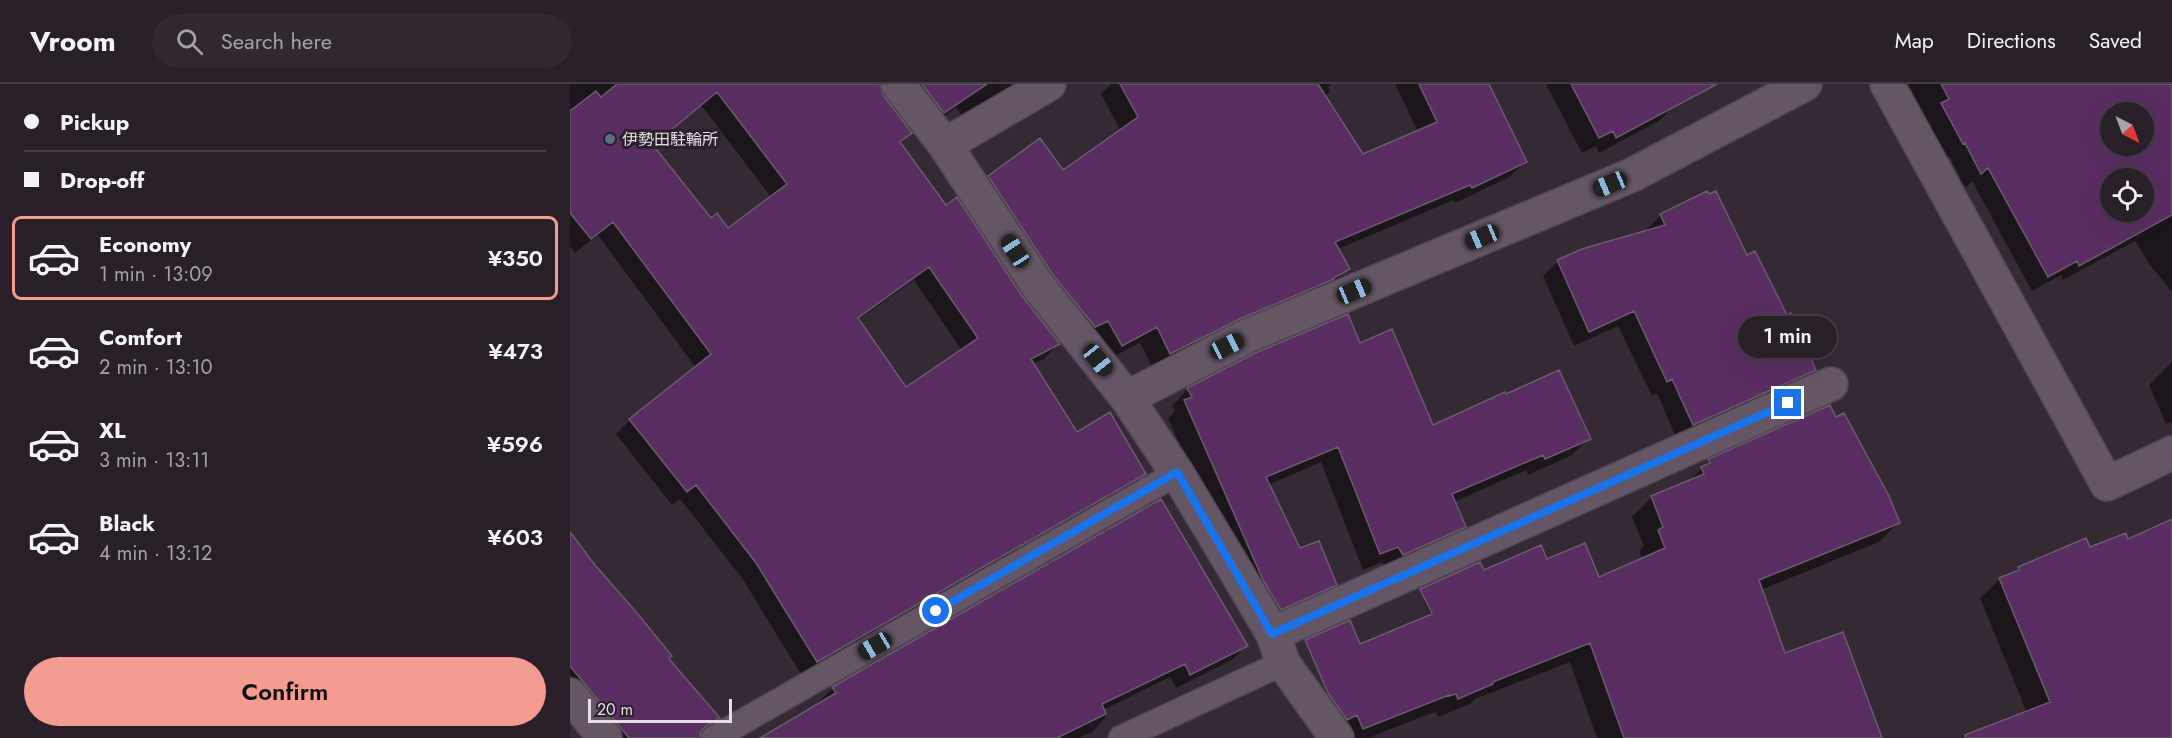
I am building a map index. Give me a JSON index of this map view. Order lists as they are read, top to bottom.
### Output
{
  "places": ["伊勢田駐輪所"],
  "scale_bar": "20 m",
  "north": "bottom right",
  "page": {
    "header": "Vroom",
    "search": "Search here",
    "nav": ["Map", "Directions", "Saved"],
    "banner": ["Pickup", "Drop-off"],
    "list": [
      {
        "name": "Economy",
        "note": "1 min · 13:09",
        "value": "¥350"
      },
      {
        "name": "Comfort",
        "note": "2 min · 13:10",
        "value": "¥473"
      },
      {
        "name": "XL",
        "note": "3 min · 13:11",
        "value": "¥596"
      },
      {
        "name": "Black",
        "note": "4 min · 13:12",
        "value": "¥603"
      }
    ],
    "bubble": "1 min",
    "buttons": "Confirm",
    "scale": "20 m"
  }
}
